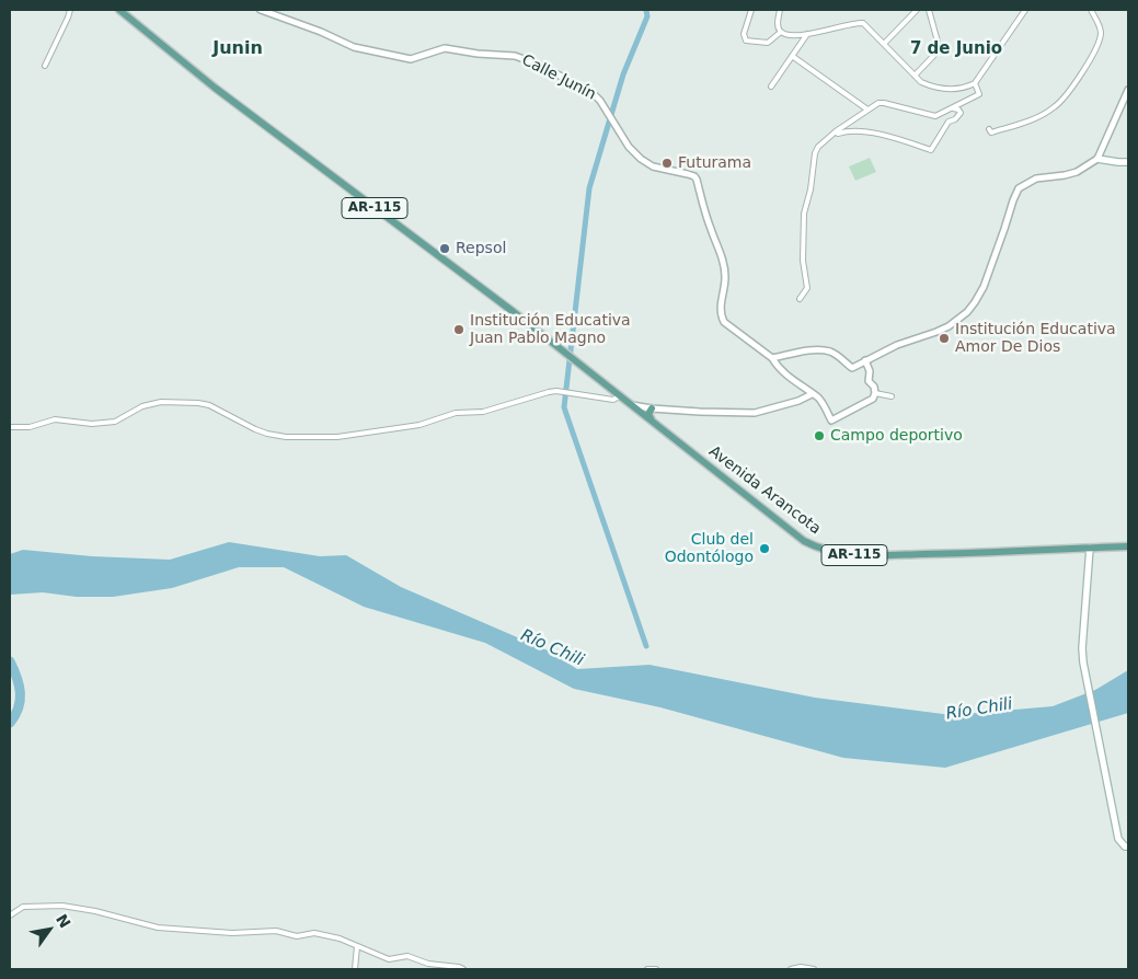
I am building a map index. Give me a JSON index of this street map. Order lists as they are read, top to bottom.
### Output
{
  "streets": {
    "main road": ["AR-115", "Avenida Arancota"],
    "street": ["Calle Junín"]
  },
  "crossings": [
    ["AR-115", "Avenida Arancota"]
  ],
  "districts": ["Junin", "7 de Junio"],
  "water": ["Río Chili"],
  "places": [
    "Futurama",
    "Repsol",
    "Institución Educativa Juan Pablo Magno",
    "Institución Educativa Amor De Dios",
    "Campo deportivo",
    "Club del Odontólogo"
  ],
  "north": "top right"
}
